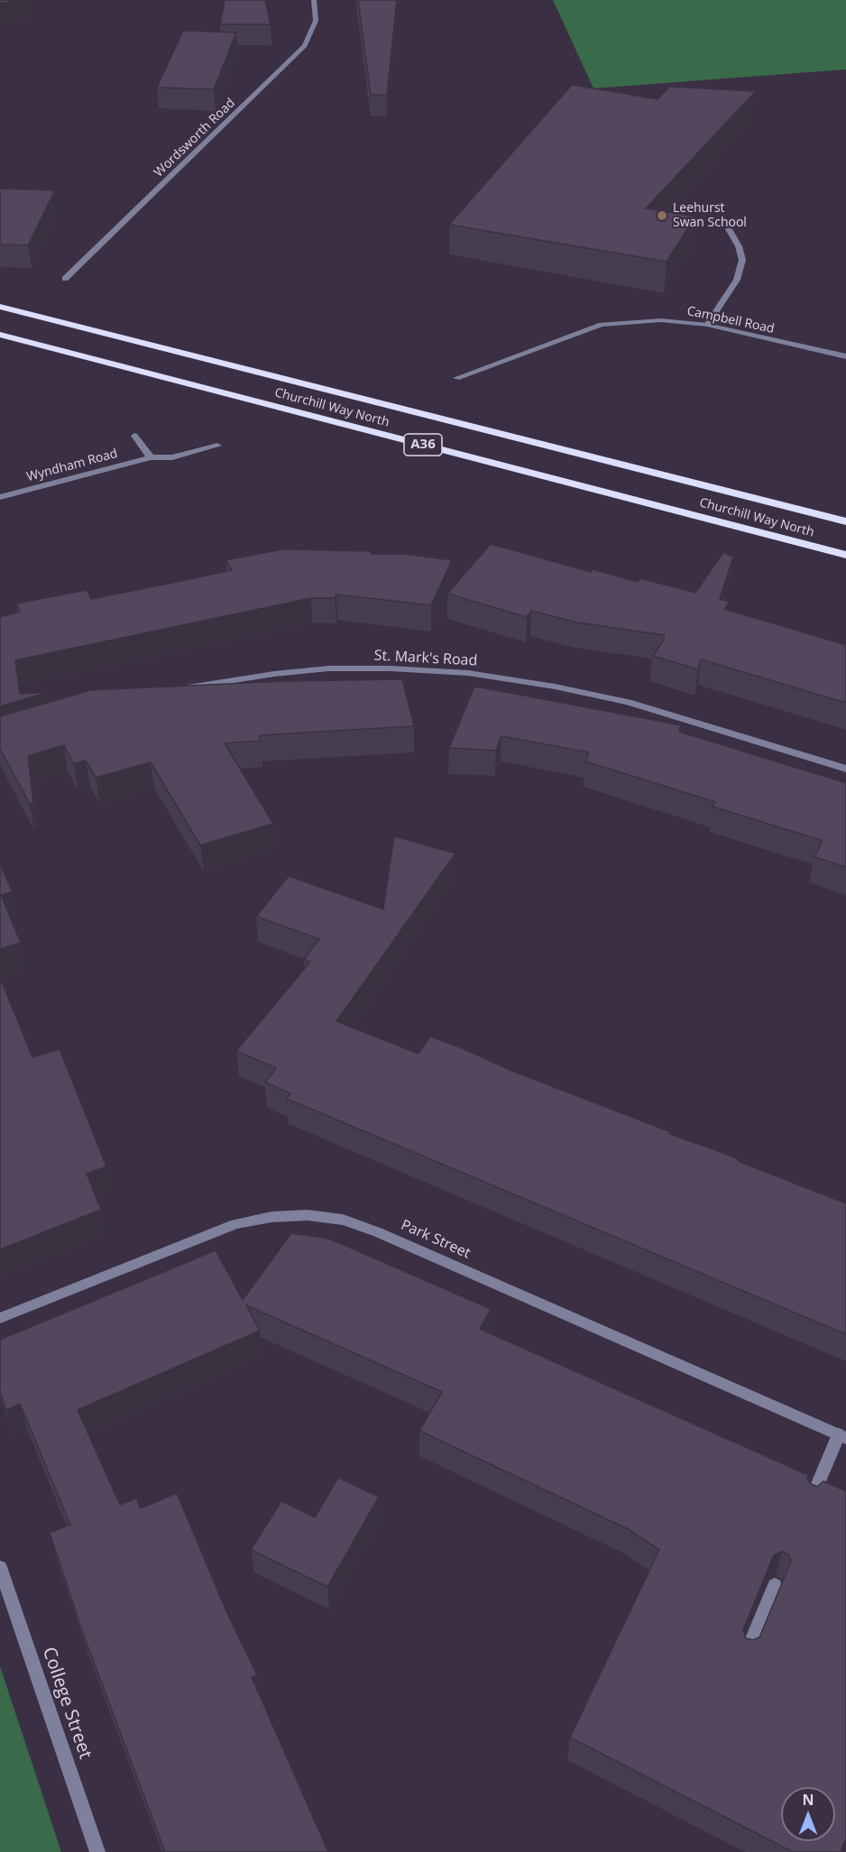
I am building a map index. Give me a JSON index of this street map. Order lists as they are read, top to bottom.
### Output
{
  "streets": {
    "highway": ["Churchill Way North", "A36"],
    "street": [
      "Wordsworth Road",
      "Campbell Road",
      "Wyndham Road",
      "St. Mark's Road",
      "Park Street",
      "College Street"
    ]
  },
  "places": ["Leehurst Swan School"],
  "north": "top"
}
